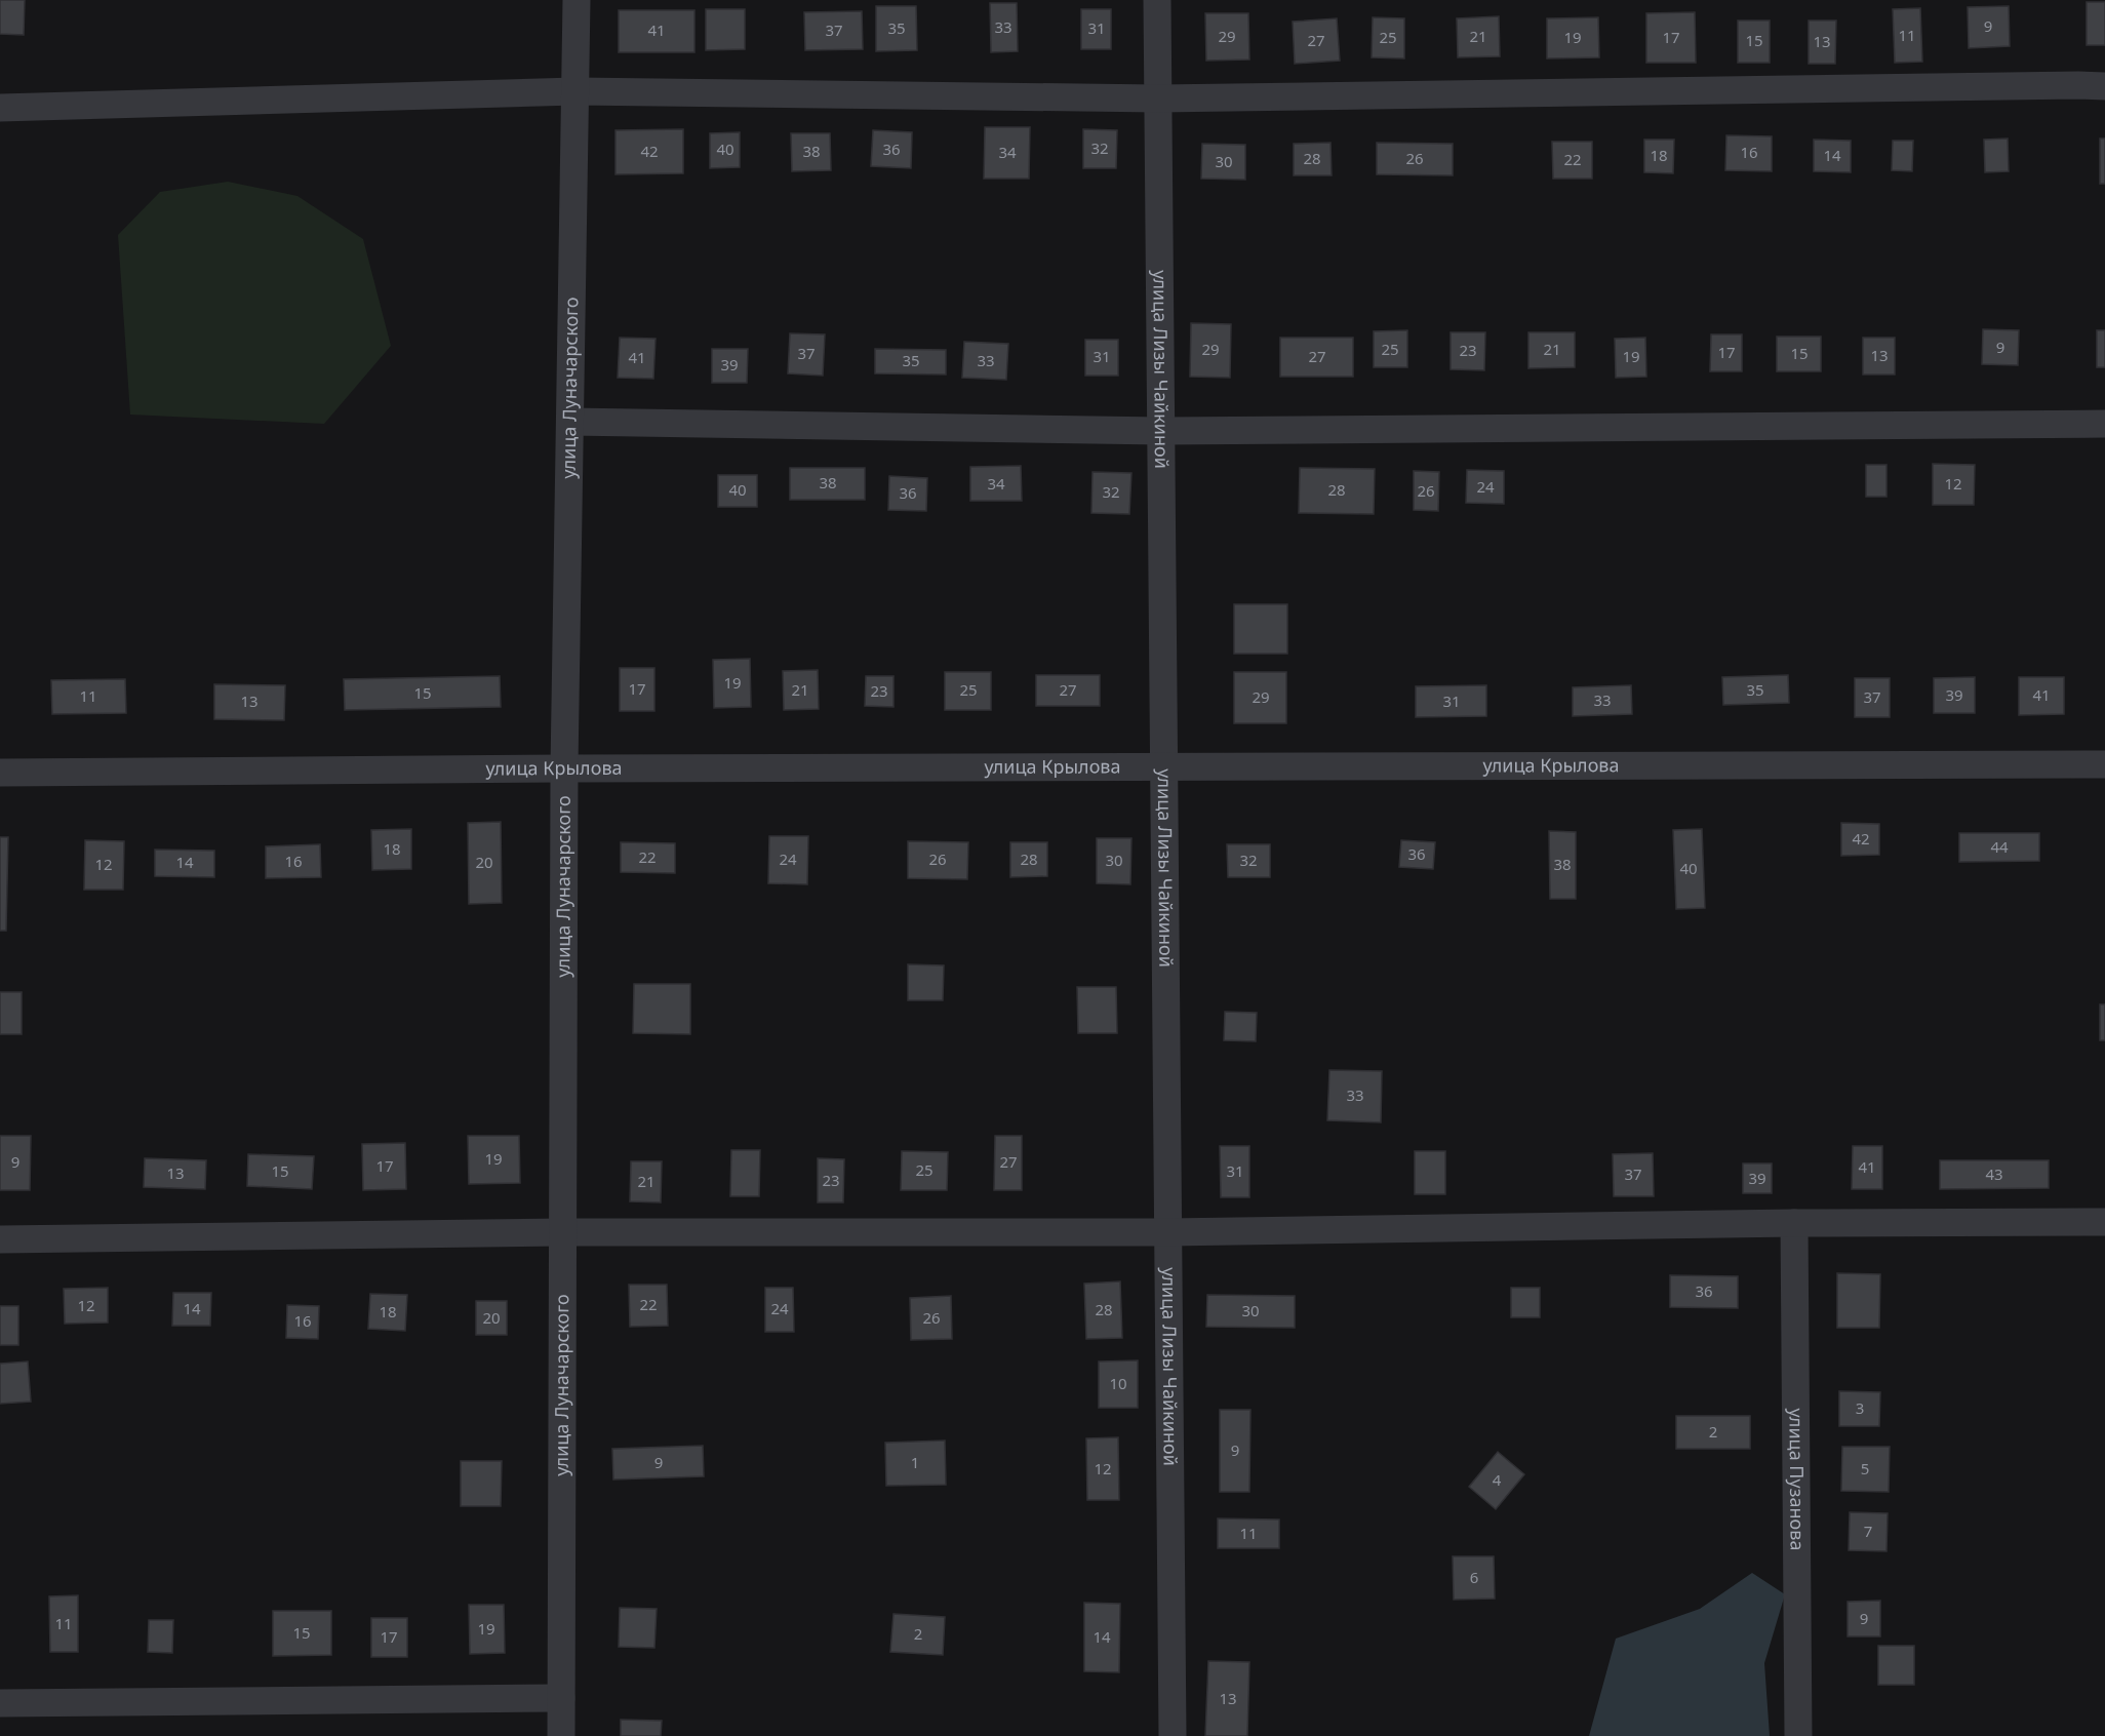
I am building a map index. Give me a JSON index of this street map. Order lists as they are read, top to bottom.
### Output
{
  "streets": {
    "street": [
      "улица Лизы Чайкиной",
      "улица Луначарского",
      "улица Крылова",
      "улица Пузанова"
    ]
  },
  "crossings": [
    ["улица Лизы Чайкиной", "улица Крылова"],
    ["улица Луначарского", "улица Крылова"]
  ],
  "house_numbers": [
    "9",
    "33",
    "35",
    "31",
    "41",
    "37",
    "11",
    "29",
    "21",
    "25",
    "19",
    "17",
    "27",
    "15",
    "13",
    "32",
    "40",
    "36",
    "42",
    "38",
    "34",
    "16",
    "18",
    "14",
    "28",
    "26",
    "22",
    "30",
    "9",
    "29",
    "25",
    "21",
    "23",
    "17",
    "37",
    "15",
    "13",
    "31",
    "27",
    "19",
    "41",
    "35",
    "33",
    "39",
    "38",
    "34",
    "12",
    "24",
    "40",
    "28",
    "26",
    "32",
    "36",
    "19",
    "17",
    "21",
    "25",
    "27",
    "35",
    "23",
    "15",
    "39",
    "41",
    "11",
    "29",
    "37",
    "33",
    "13",
    "31",
    "42",
    "44",
    "18",
    "36",
    "22",
    "24",
    "26",
    "28",
    "30",
    "32",
    "16",
    "14",
    "20",
    "12",
    "38",
    "40",
    "33",
    "19",
    "9",
    "27",
    "17",
    "41",
    "25",
    "15",
    "31",
    "13",
    "37",
    "43",
    "39",
    "23",
    "21",
    "36",
    "22",
    "12",
    "14",
    "24",
    "28",
    "30",
    "18",
    "20",
    "26",
    "16",
    "10",
    "3",
    "2",
    "9",
    "9",
    "1",
    "12",
    "5",
    "4",
    "7",
    "11",
    "6",
    "9",
    "11",
    "19",
    "15",
    "2",
    "17",
    "14",
    "13"
  ]
}
